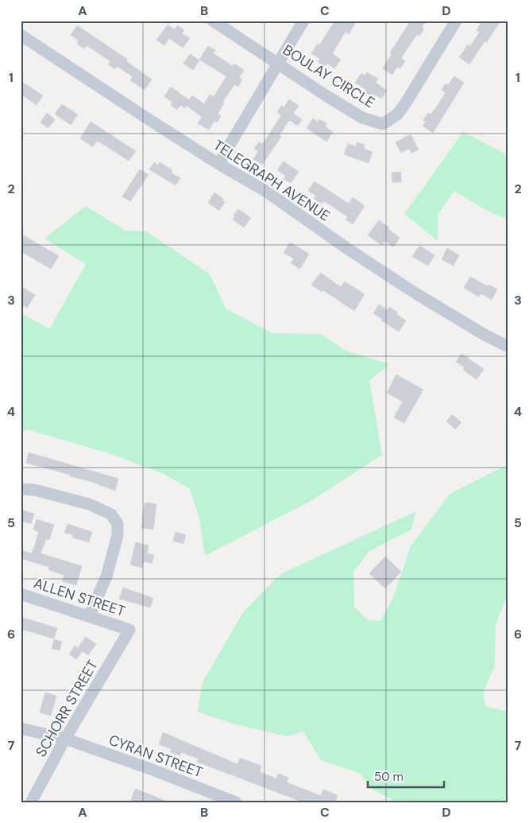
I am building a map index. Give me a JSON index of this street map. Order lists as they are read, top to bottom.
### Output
{
  "streets": {
    "street": [
      "BOULAY CIRCLE",
      "TELEGRAPH AVENUE",
      "ALLEN STREET",
      "SCHORR STREET",
      "CYRAN STREET"
    ]
  },
  "crossings": [
    ["ALLEN STREET", "SCHORR STREET"],
    ["SCHORR STREET", "CYRAN STREET"]
  ],
  "scale_bar": "50 m",
  "grid": {
    "columns": [
      "A",
      "B",
      "C",
      "D"
    ],
    "rows": [
      "1",
      "2",
      "3",
      "4",
      "5",
      "6",
      "7"
    ]
  }
}
